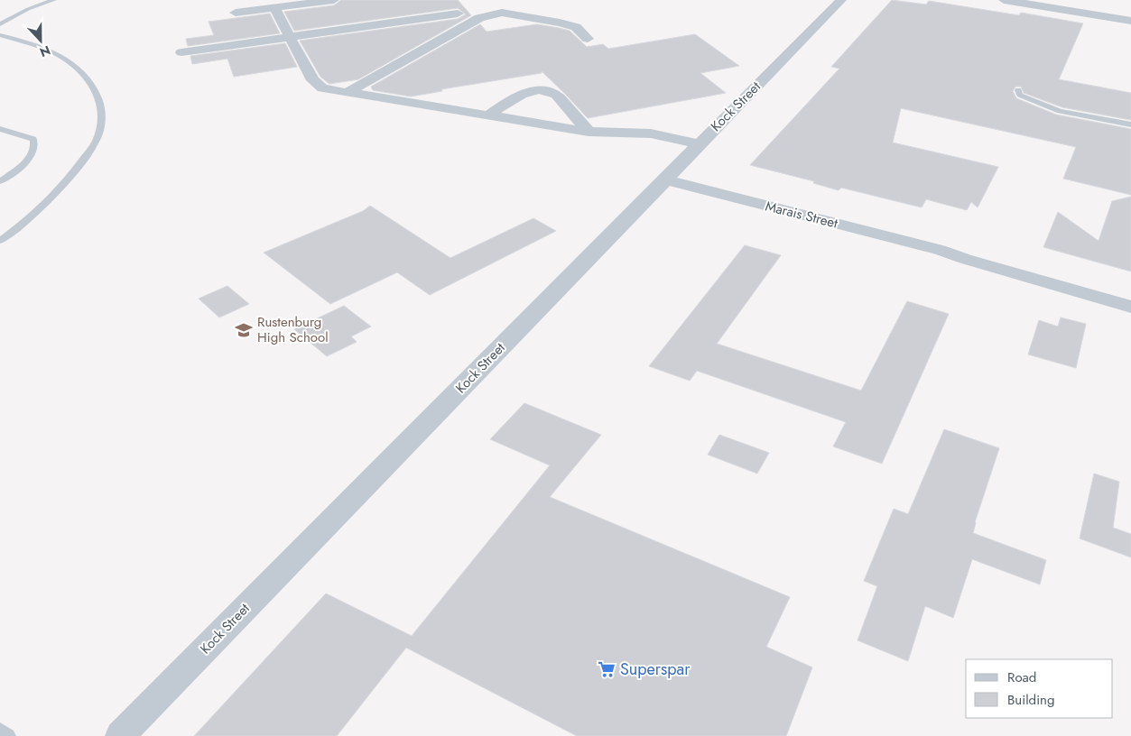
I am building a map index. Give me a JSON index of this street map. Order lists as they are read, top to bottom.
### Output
{
  "streets": {
    "street": ["Kock Street", "Marais Street"]
  },
  "crossings": [
    ["Kock Street", "Marais Street"]
  ],
  "places": {
    "school or university": ["Rustenburg High School"],
    "supermarket": ["Superspar"]
  },
  "legend": ["Road", "Building"],
  "north": "bottom"
}
